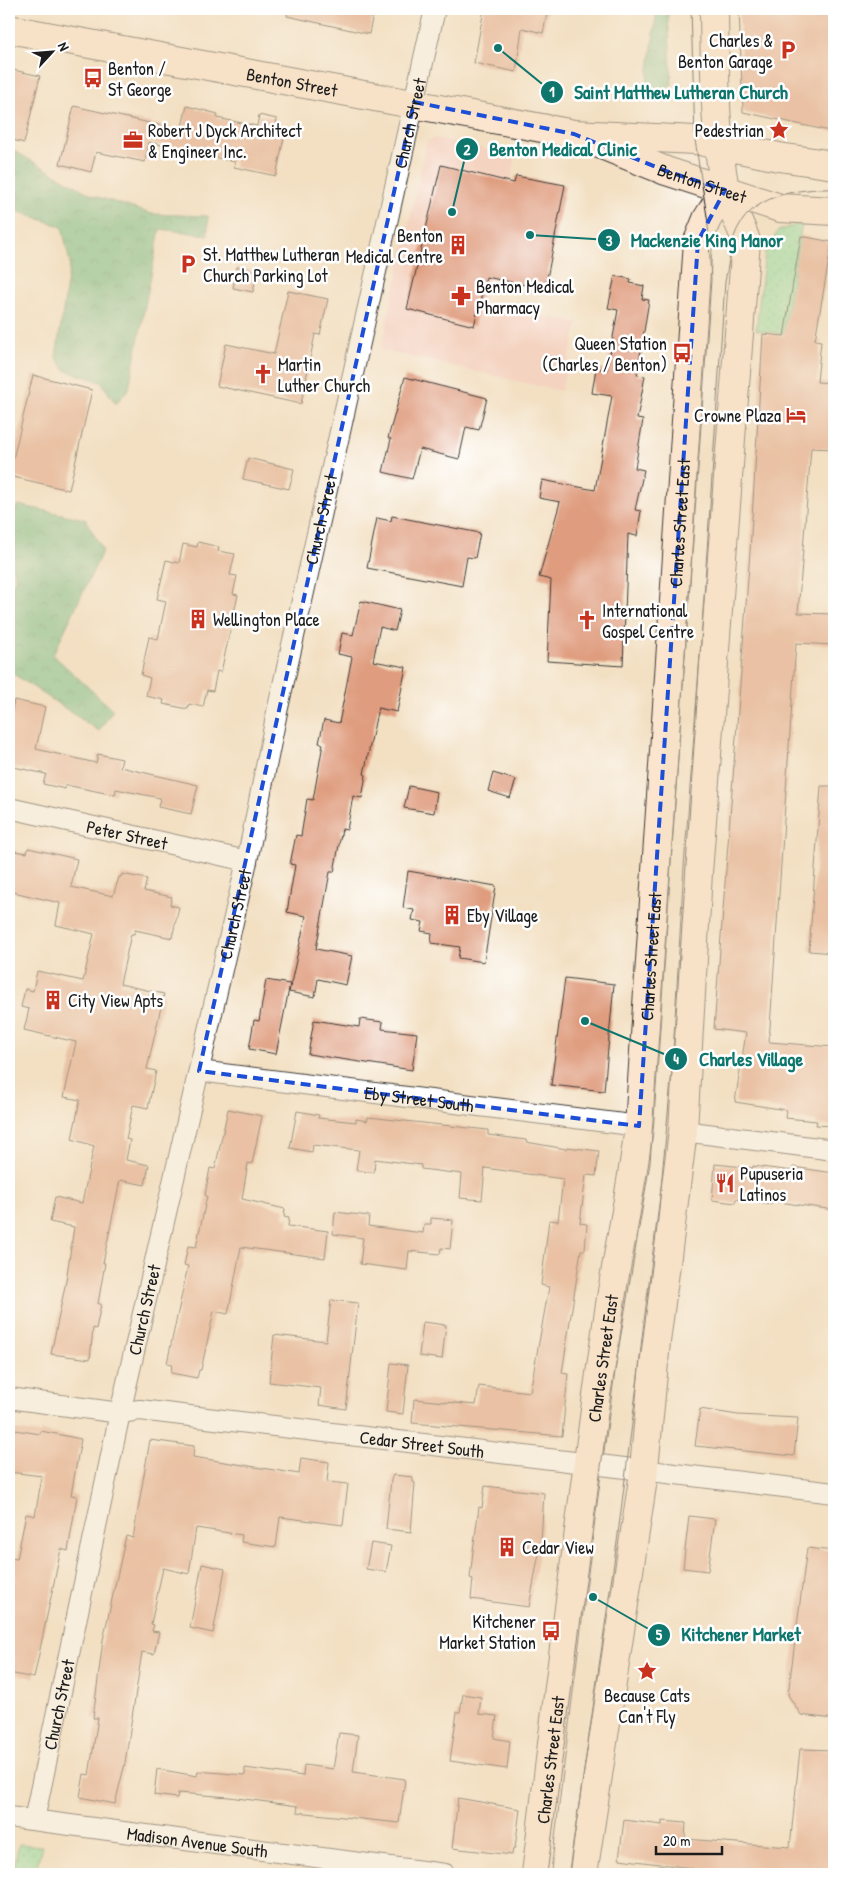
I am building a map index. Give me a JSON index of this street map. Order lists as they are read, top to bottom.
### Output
{
  "streets": {
    "main road": ["Benton Street", "Charles Street East"],
    "street": [
      "Church Street",
      "Peter Street",
      "Eby Street South",
      "Cedar Street South",
      "Madison Avenue South"
    ]
  },
  "crossings": [
    ["Benton Street", "Church Street"],
    ["Benton Street", "Charles Street East"],
    ["Church Street", "Peter Street"],
    ["Church Street", "Eby Street South"],
    ["Church Street", "Cedar Street South"],
    ["Church Street", "Madison Avenue South"],
    ["Charles Street East", "Eby Street South"],
    ["Charles Street East", "Cedar Street South"]
  ],
  "places": {
    "other": [
      "Saint Matthew Lutheran Church",
      "Benton Medical Clinic",
      "Mackenzie King Manor",
      "Charles Village",
      "Kitchener Market"
    ],
    "parking": ["Charles & Benton Garage", "St. Matthew Lutheran Church Parking Lot"],
    "bus stop": ["Benton / St George", "Queen Station (Charles / Benton)", "Kitchener Market Station"],
    "place": ["Pedestrian", "Because Cats Can't Fly"],
    "office": ["Robert J Dyck Architect & Engineer Inc."],
    "building": [
      "Benton Medical Centre",
      "Wellington Place",
      "Eby Village",
      "City View Apts",
      "Cedar View"
    ],
    "pharmacy": ["Benton Medical Pharmacy"],
    "church": ["Martin Luther Church", "International Gospel Centre"],
    "hotel": ["Crowne Plaza"],
    "restaurant": ["Pupuseria Latinos"]
  },
  "scale_bar": "20 m",
  "north": "top right"
}
